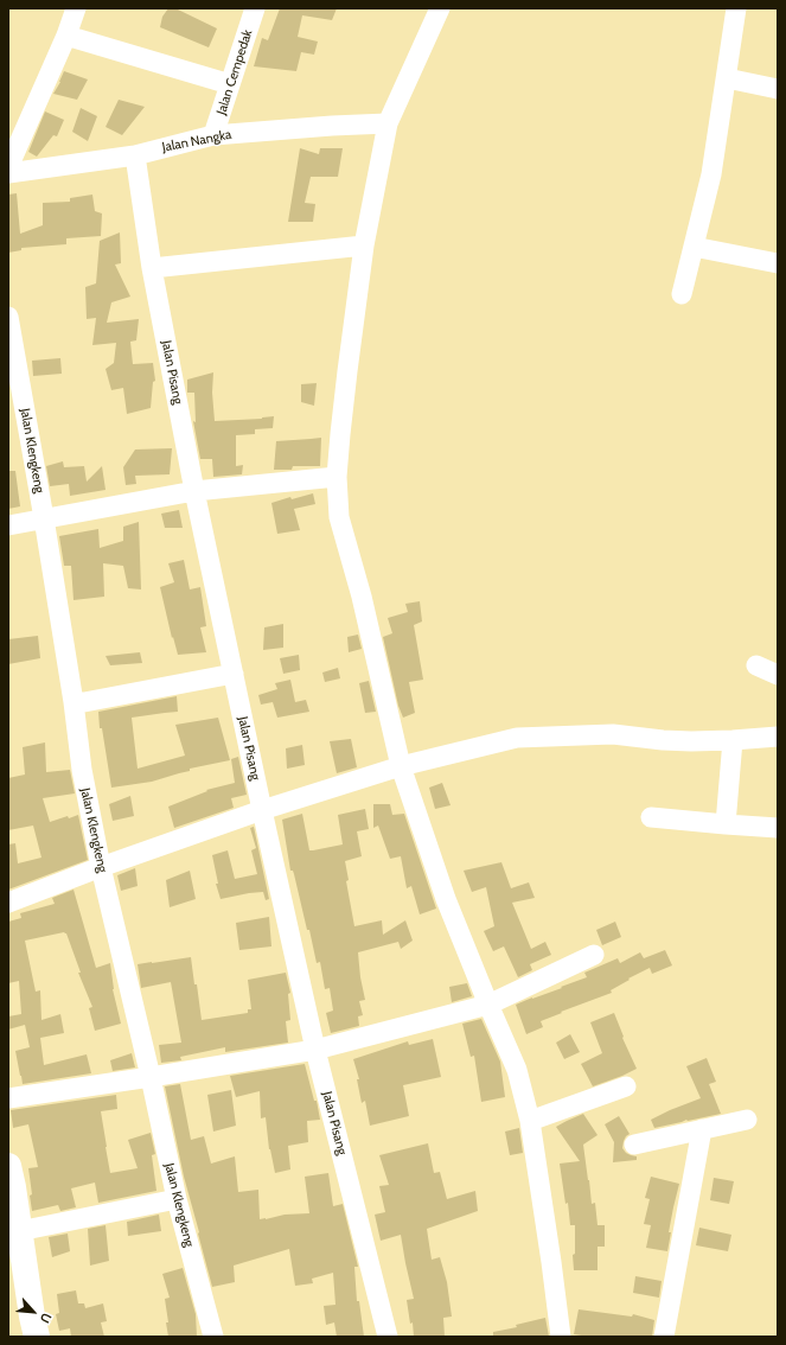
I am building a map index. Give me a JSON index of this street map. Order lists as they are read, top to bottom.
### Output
{
  "streets": {
    "street": [
      "Jalan Cempedak",
      "Jalan Nangka",
      "Jalan Pisang",
      "Jalan Klengkeng"
    ]
  },
  "crossings": [
    ["Jalan Cempedak", "Jalan Nangka"],
    ["Jalan Nangka", "Jalan Pisang"]
  ],
  "north": "bottom right"
}
